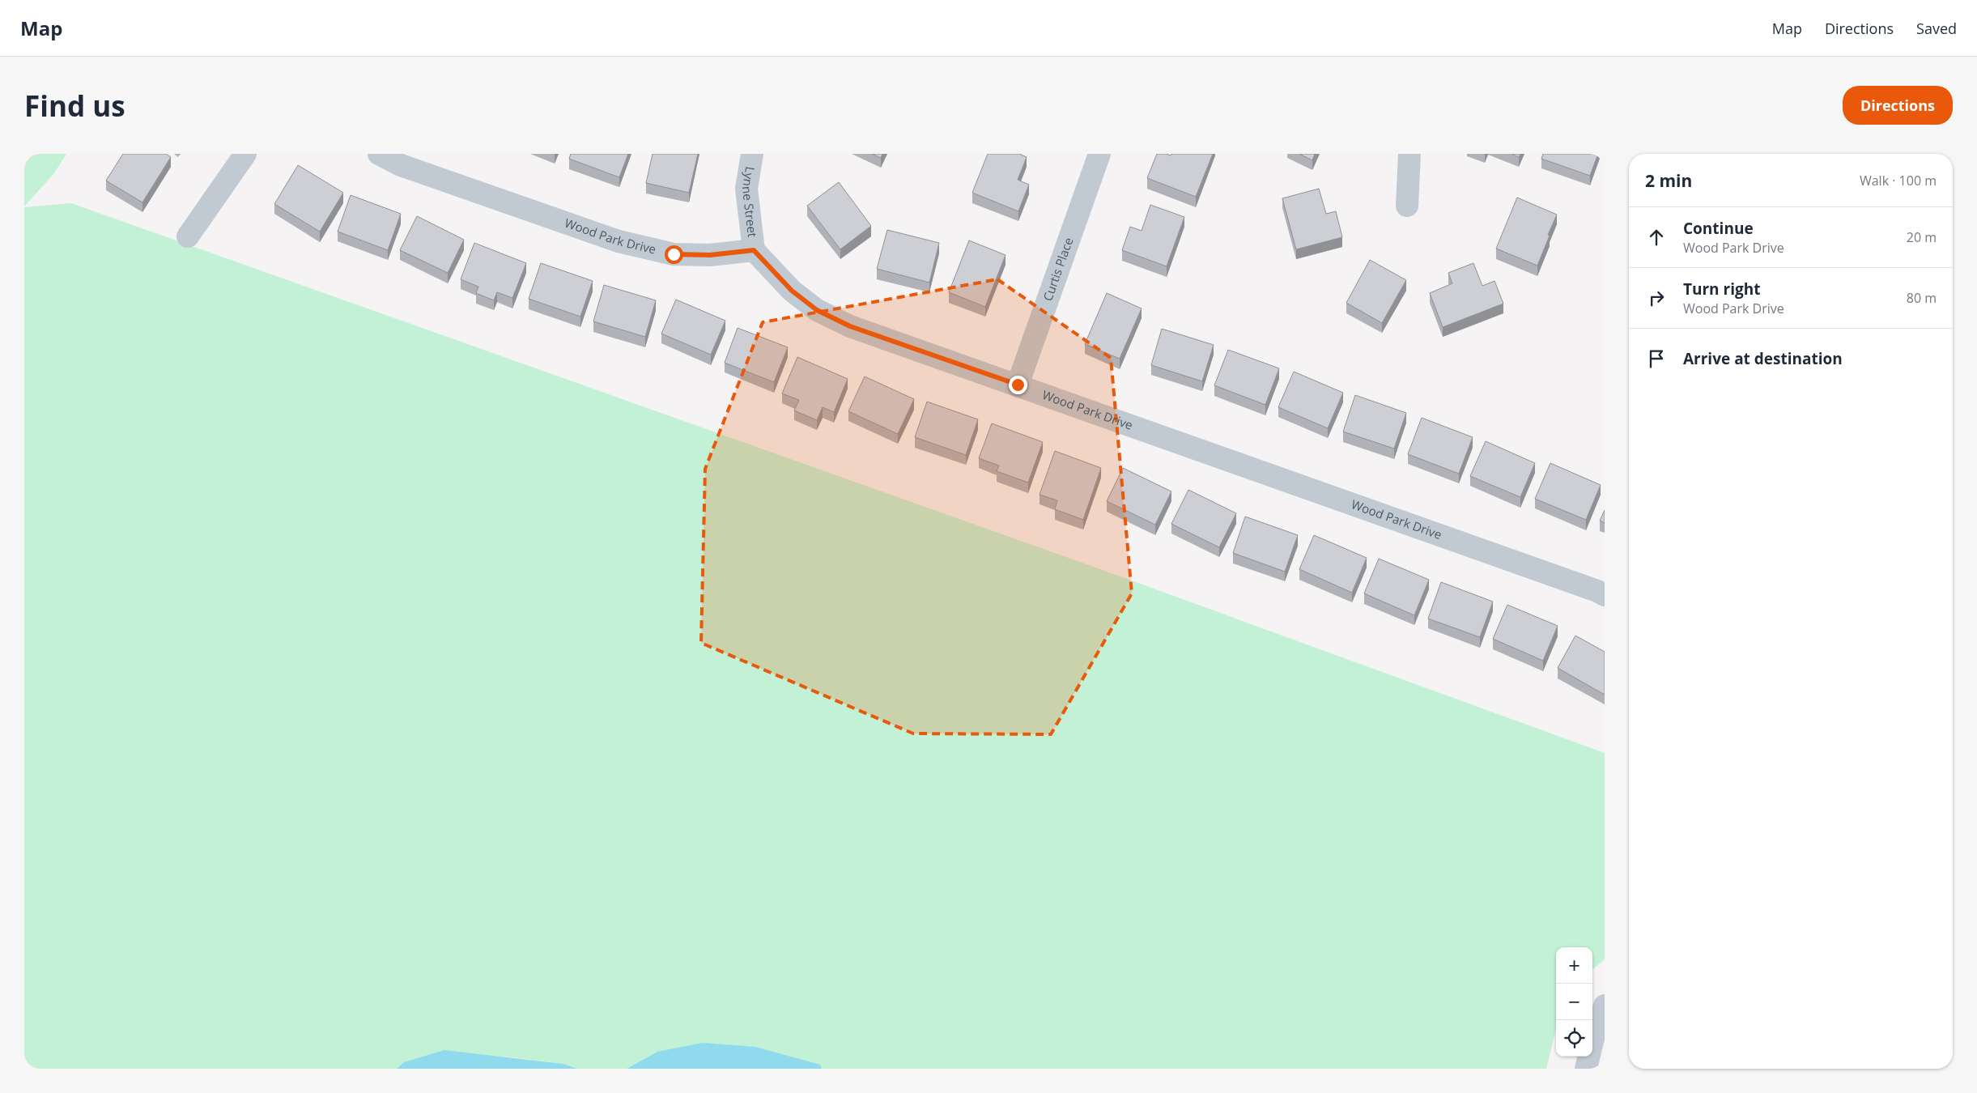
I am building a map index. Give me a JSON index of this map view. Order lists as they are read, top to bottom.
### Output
{
  "streets": {
    "street": ["Lynne Street", "Wood Park Drive", "Curtis Place"]
  },
  "crossings": [
    ["Lynne Street", "Wood Park Drive"],
    ["Wood Park Drive", "Curtis Place"]
  ],
  "page": {
    "header": "Map",
    "nav": ["Map", "Directions", "Saved"],
    "buttons": "Directions",
    "title": "Find us",
    "heading": ["2 min", "Walk · 100 m"],
    "list": [
      ["Continue", "Wood Park Drive", "20 m"],
      ["Turn right", "Wood Park Drive", "80 m"],
      "Arrive at destination"
    ],
    "map_buttons": ["+", "−"]
  }
}
